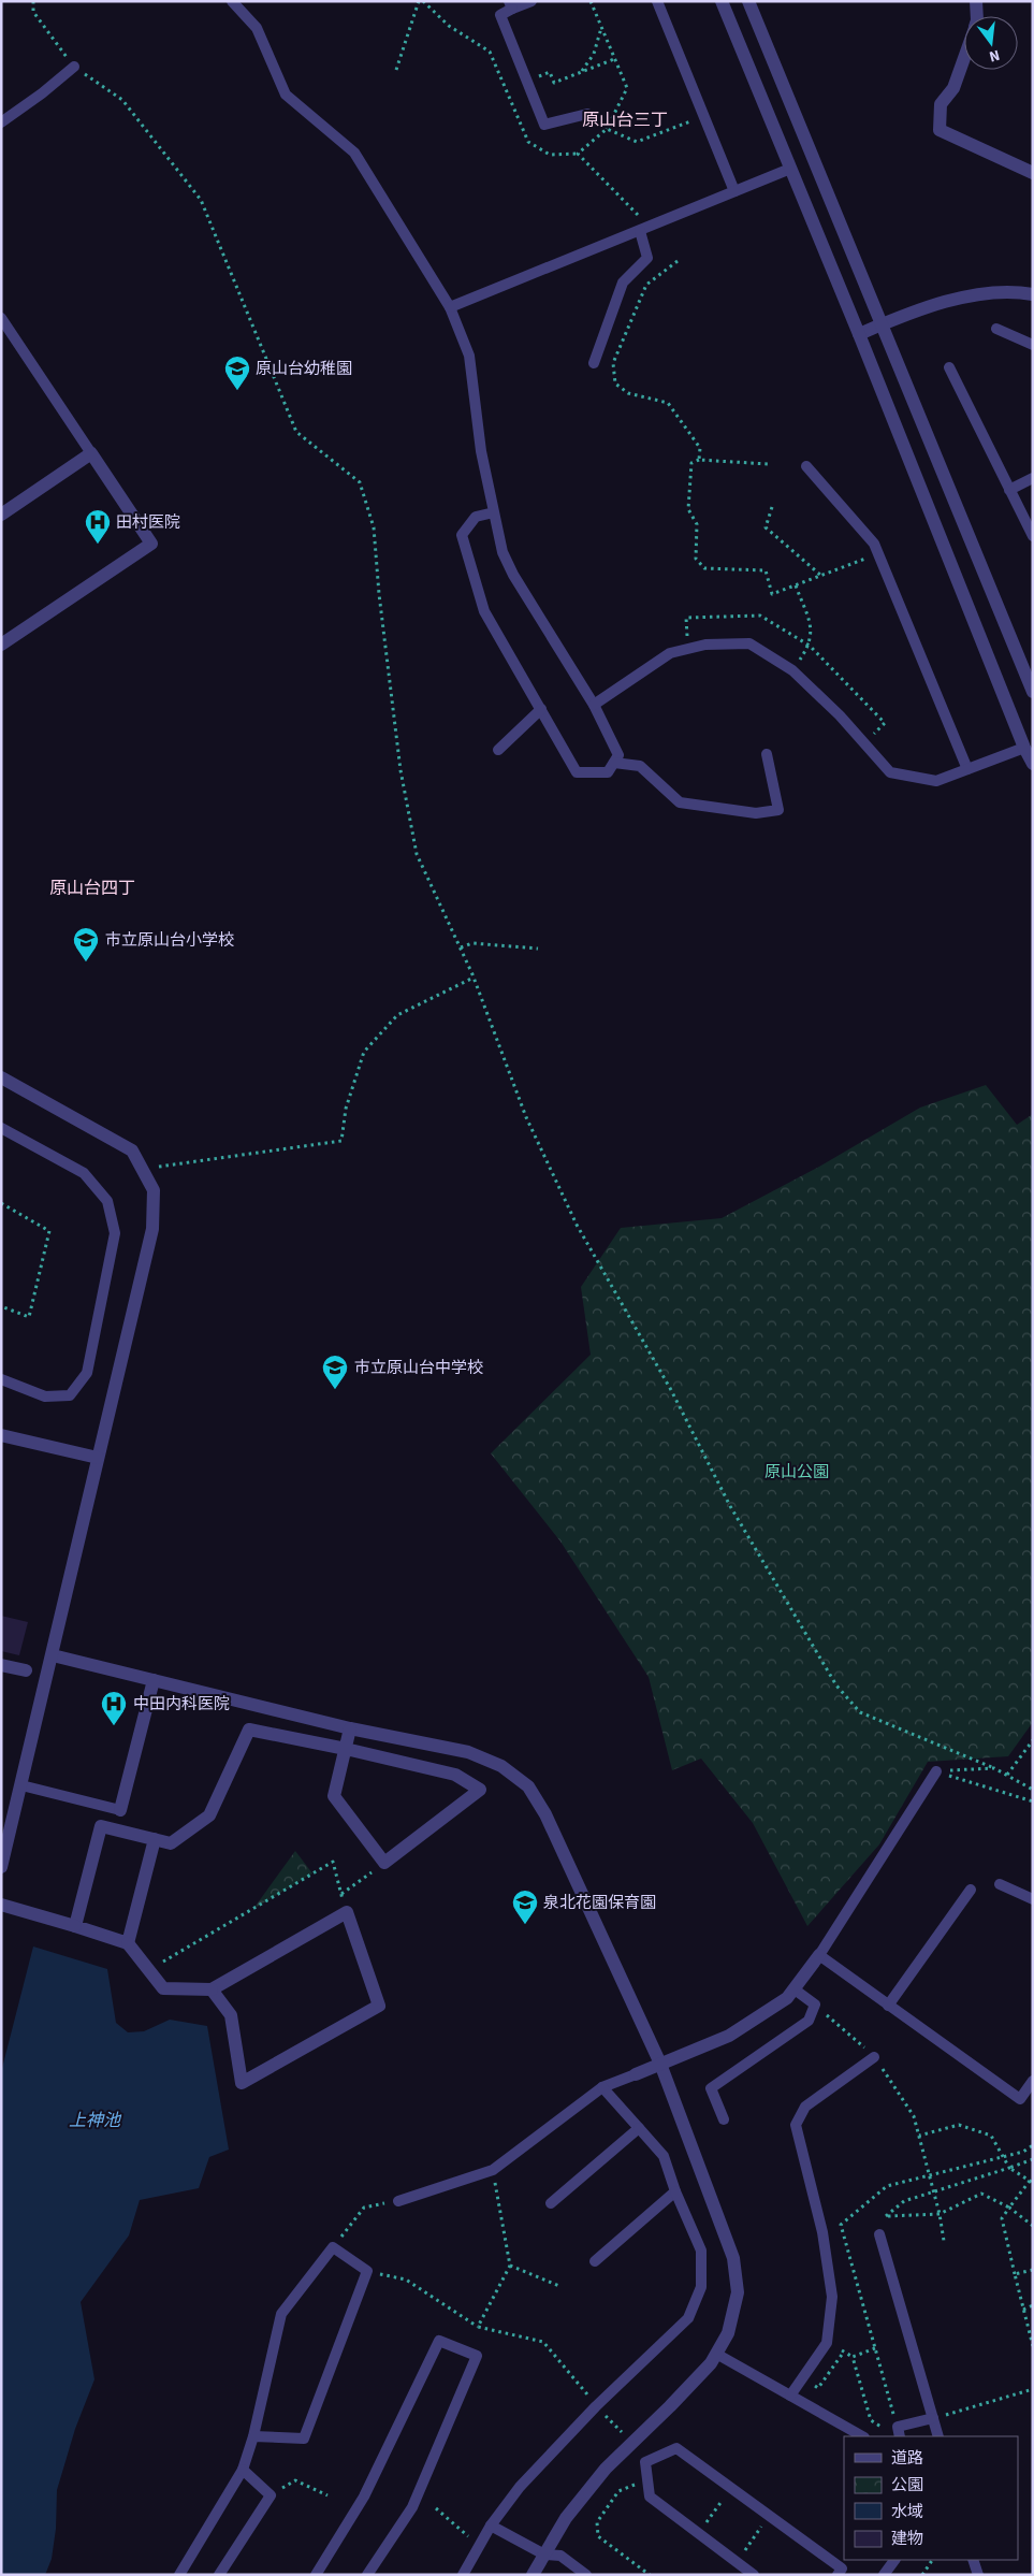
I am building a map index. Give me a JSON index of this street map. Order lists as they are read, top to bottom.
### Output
{
  "districts": ["原山台三丁", "原山台四丁"],
  "water": ["上神池"],
  "parks": ["原山公園"],
  "places": {
    "school or university": [
      "原山台幼稚園",
      "市立原山台小学校",
      "市立原山台中学校",
      "泉北花園保育園"
    ],
    "hospital": ["田村医院", "中田内科医院"]
  },
  "legend": [
    "道路",
    "公園",
    "水域",
    "建物"
  ],
  "north": "bottom"
}
